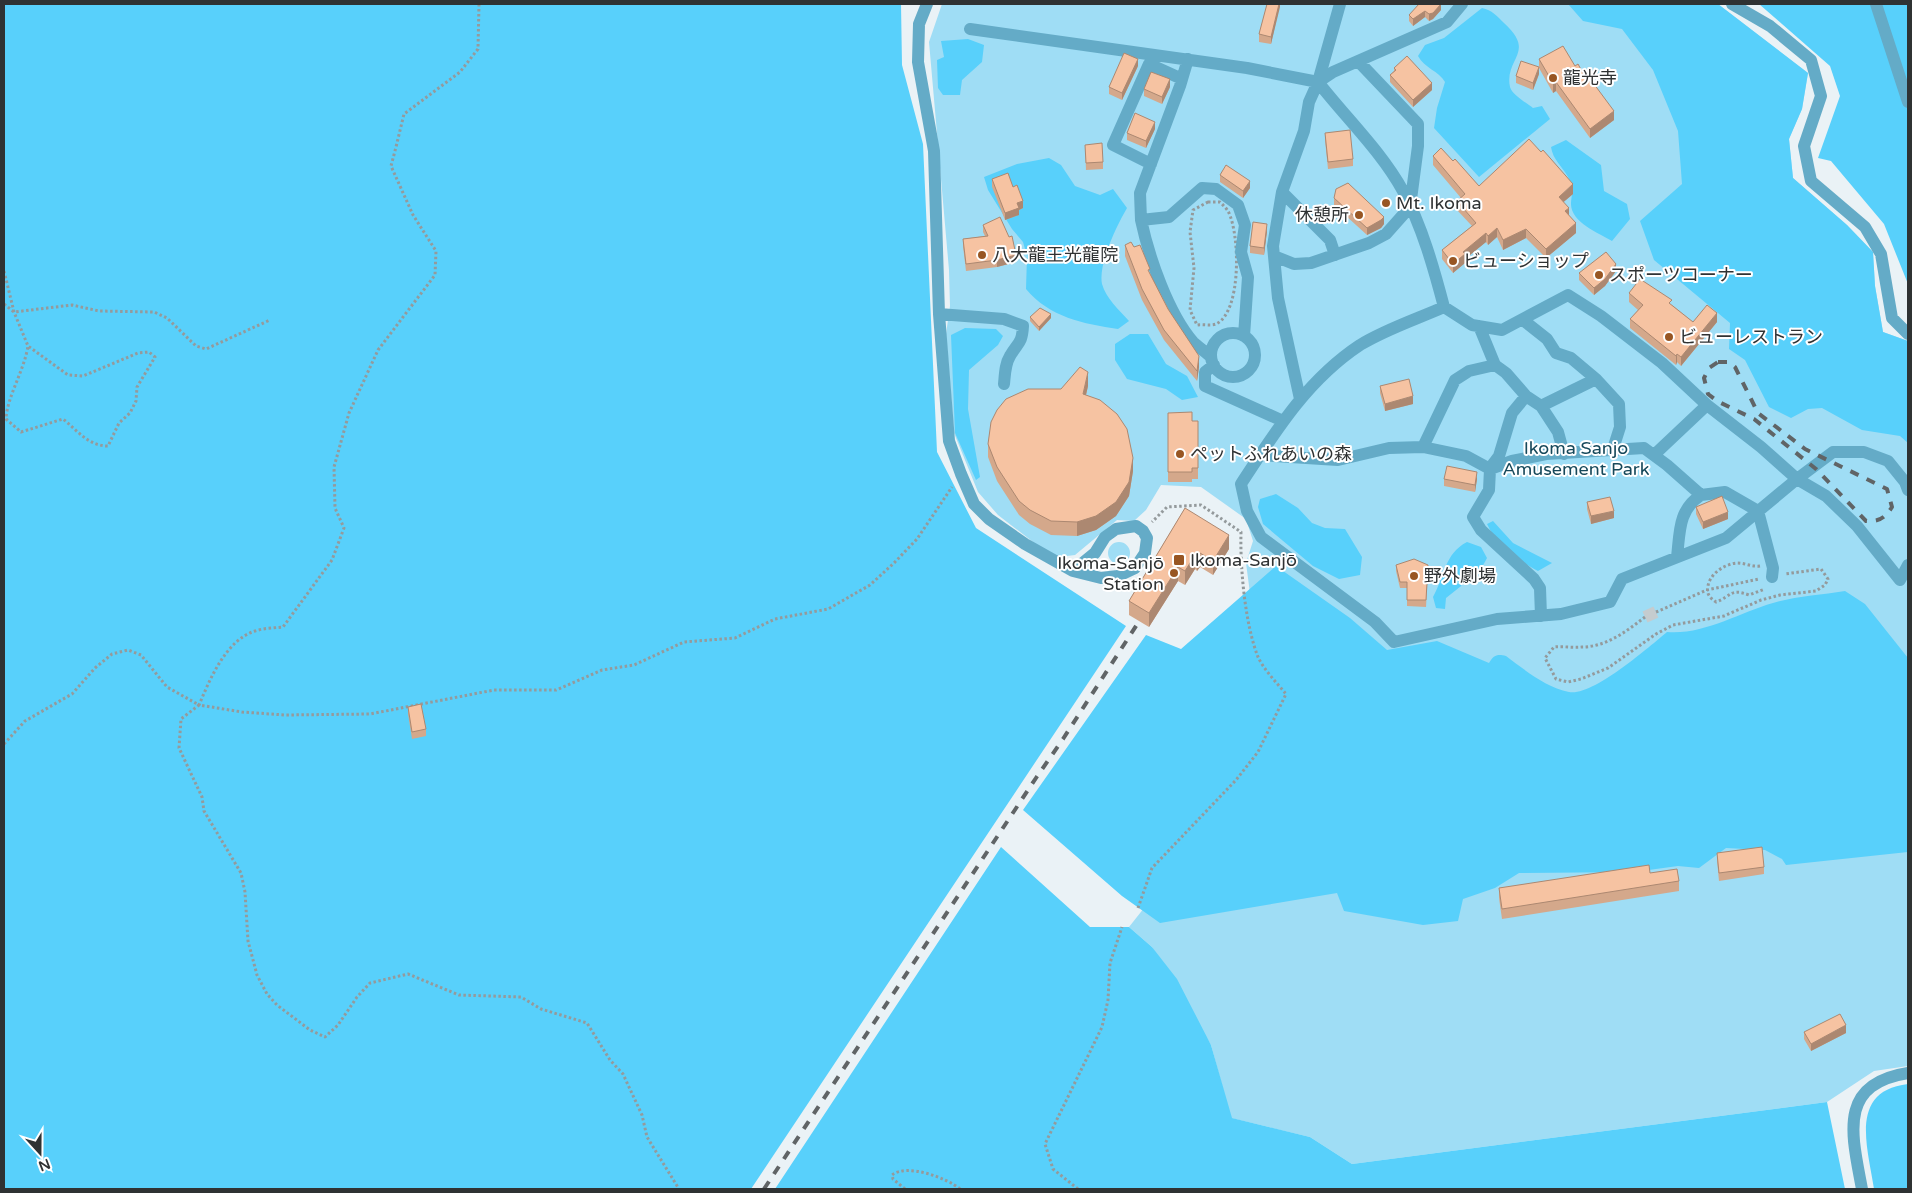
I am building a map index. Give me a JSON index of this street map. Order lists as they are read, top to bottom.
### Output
{
  "parks": ["Ikoma Sanjo Amusement Park"],
  "places": {
    "other": [
      "龍光寺",
      "Mt. Ikoma",
      "休憩所",
      "八大龍王光龍院",
      "ビューショップ",
      "スポーツコーナー",
      "ビューレストラン",
      "ペットふれあいの森",
      "Ikoma-Sanjō Station",
      "野外劇場"
    ],
    "transit": ["Ikoma-Sanjō"]
  },
  "north": "bottom"
}
